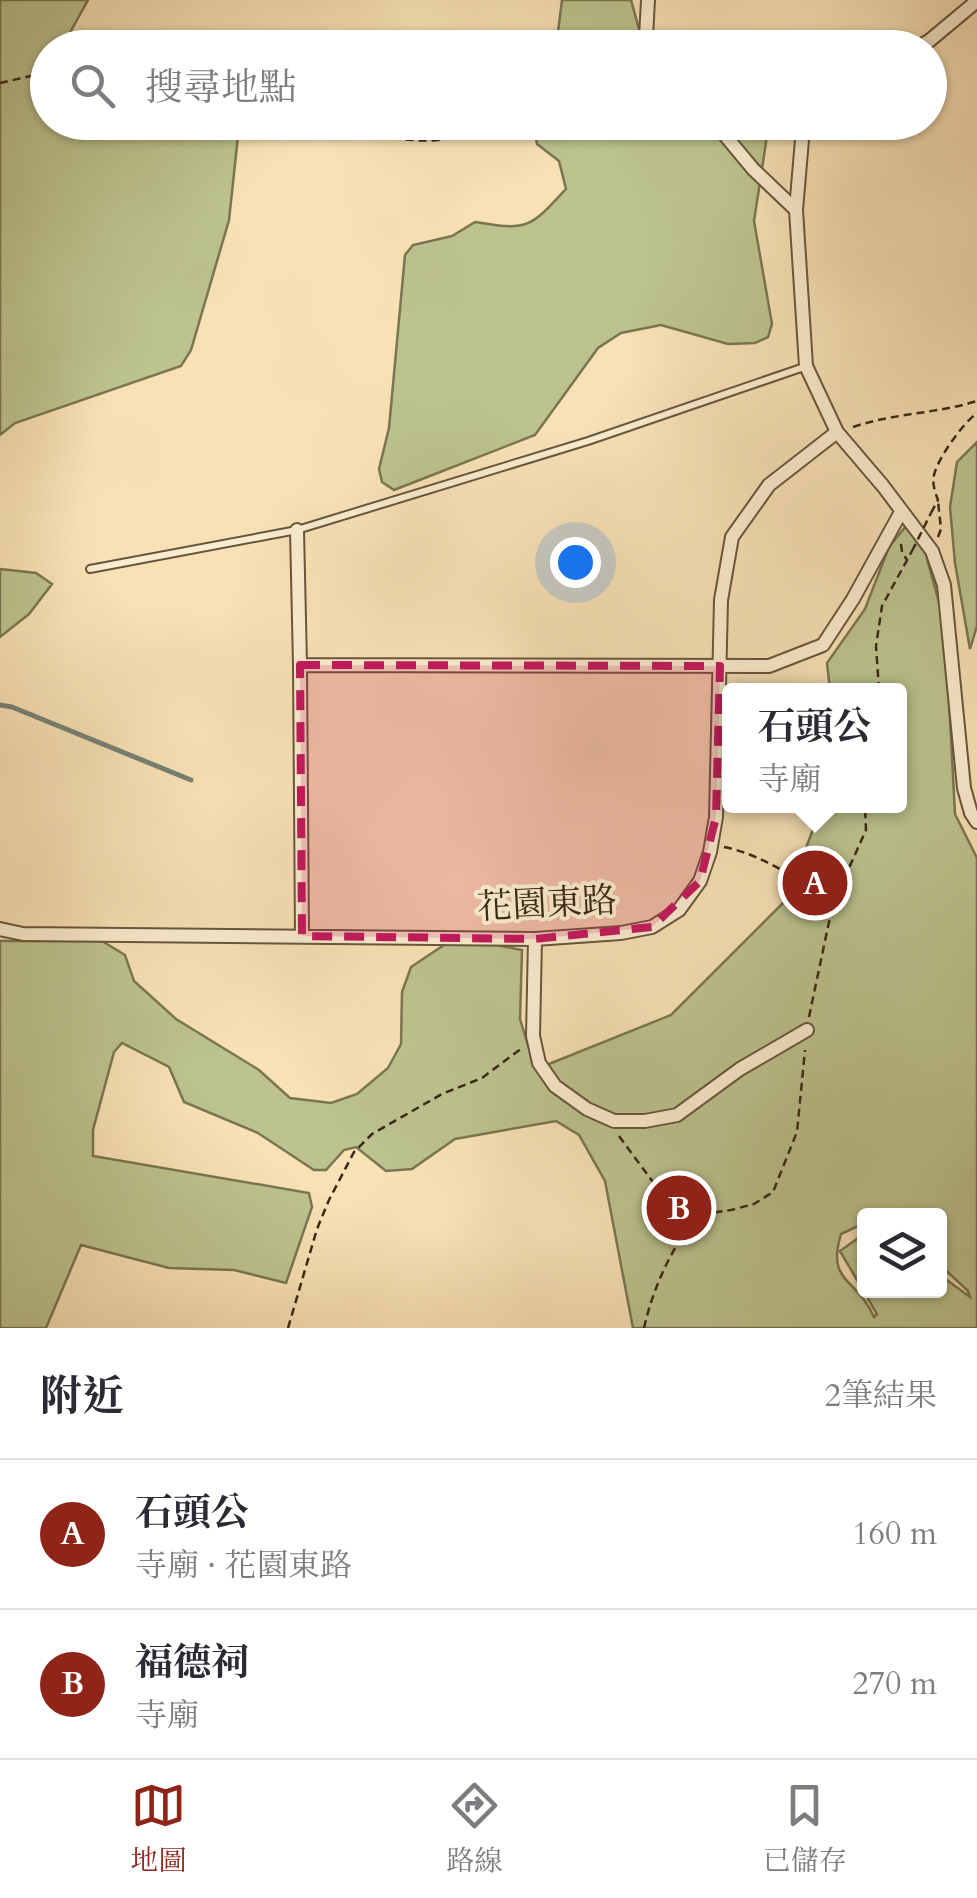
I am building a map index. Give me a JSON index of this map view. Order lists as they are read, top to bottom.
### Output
{
  "streets": {
    "street": ["花園東路"]
  },
  "page": {
    "search": "搜尋地點",
    "popup": ["石頭公", "寺廟"],
    "pins": ["A", "B"],
    "heading": ["附近", "2筆結果"],
    "list": [
      {
        "mark": "A",
        "name": "石頭公",
        "note": "寺廟 · 花園東路",
        "value": "160 m"
      },
      {
        "mark": "B",
        "name": "福德祠",
        "note": "寺廟",
        "value": "270 m"
      }
    ],
    "nav": ["地圖", "路線", "已儲存"]
  }
}
